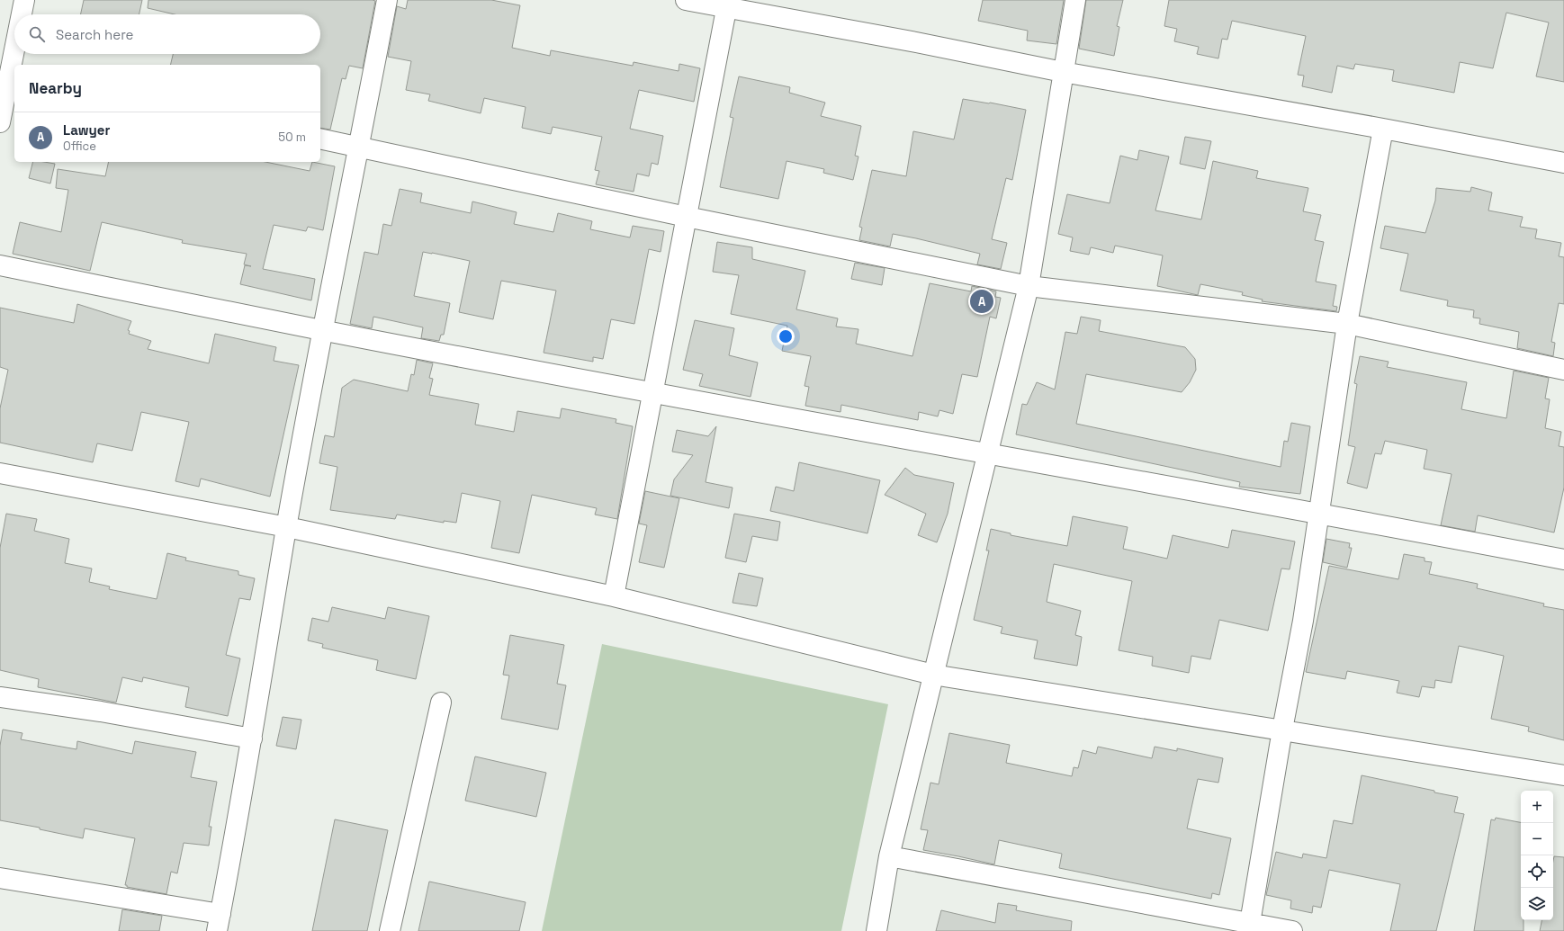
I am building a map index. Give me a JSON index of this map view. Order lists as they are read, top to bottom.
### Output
{
  "page": {
    "search": "Search here",
    "heading": "Nearby",
    "list": [
      {
        "mark": "A",
        "name": "Lawyer",
        "note": "Office",
        "value": "50 m"
      }
    ],
    "pins": "A",
    "map_buttons": ["+", "−"]
  }
}
